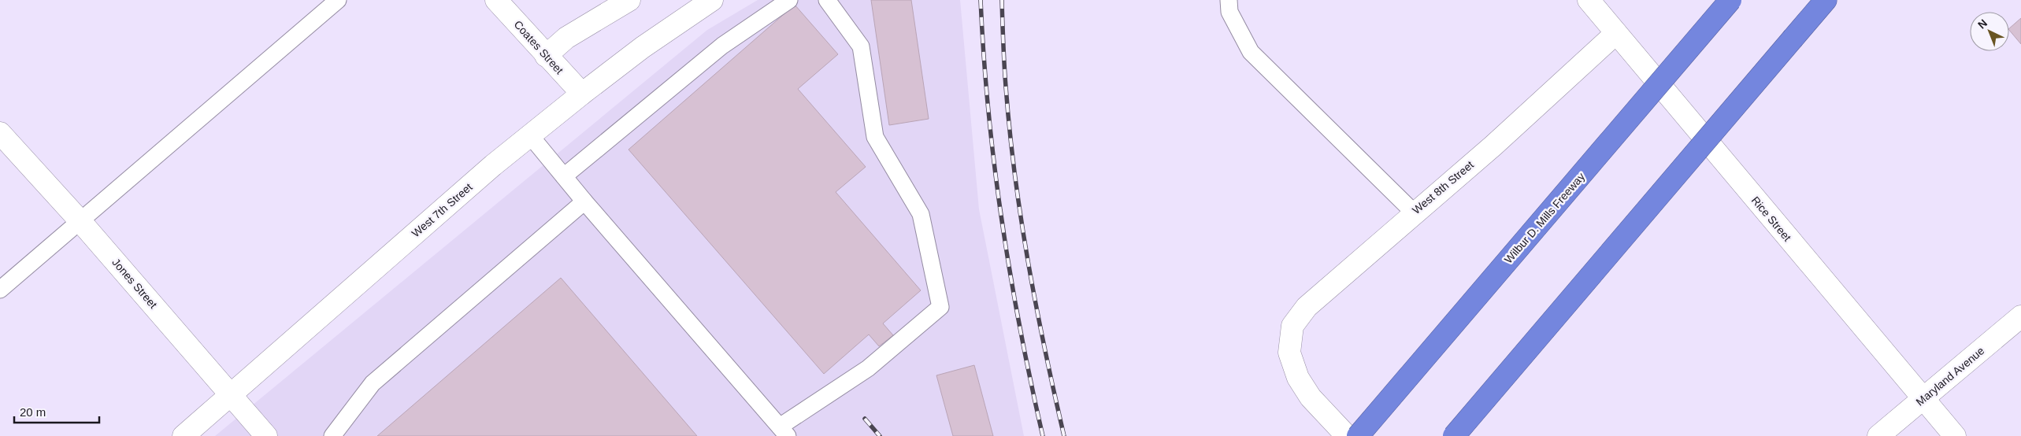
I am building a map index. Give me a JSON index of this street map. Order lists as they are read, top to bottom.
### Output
{
  "streets": {
    "highway": ["Wilbur D. Mills Freeway"],
    "street": [
      "Coates Street",
      "West 8th Street",
      "West 7th Street",
      "Rice Street",
      "Jones Street",
      "Maryland Avenue"
    ]
  },
  "crossings": [
    ["Coates Street", "West 7th Street"],
    ["West 8th Street", "Rice Street"],
    ["West 7th Street", "Jones Street"],
    ["Rice Street", "Maryland Avenue"]
  ],
  "scale_bar": "20 m",
  "north": "top left"
}
